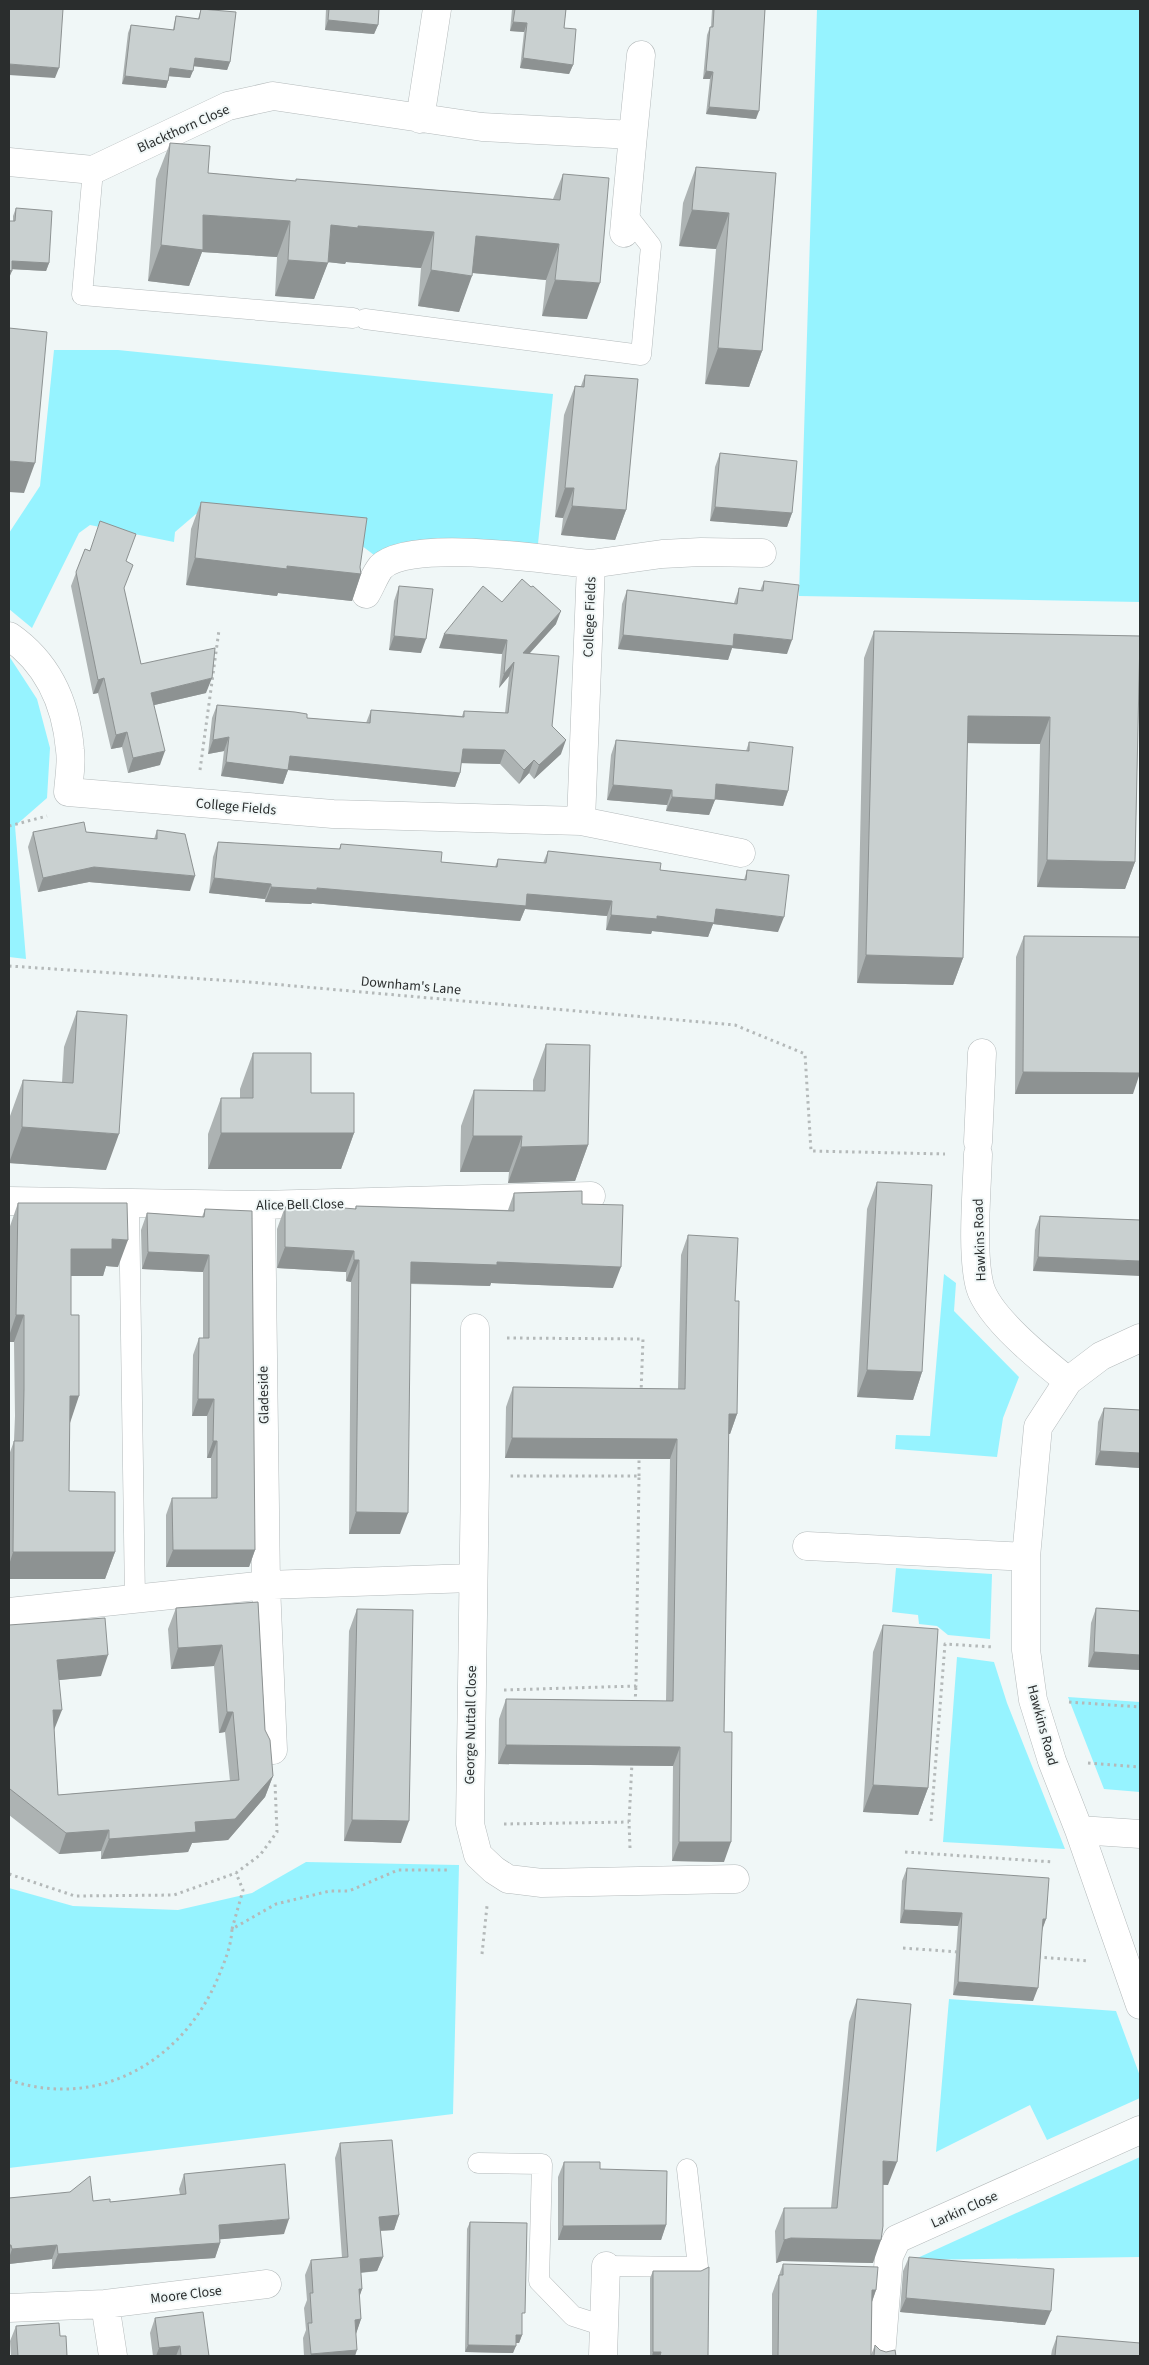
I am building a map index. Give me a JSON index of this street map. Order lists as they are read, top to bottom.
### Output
{
  "streets": {
    "street": [
      "Blackthorn Close",
      "College Fields",
      "Alice Bell Close",
      "Hawkins Road",
      "Gladeside",
      "George Nuttall Close",
      "Larkin Close",
      "Moore Close"
    ],
    "path": ["Downham's Lane"]
  },
  "crossings": [
    ["Downham's Lane", "Hawkins Road"],
    ["Alice Bell Close", "Gladeside"]
  ]
}
